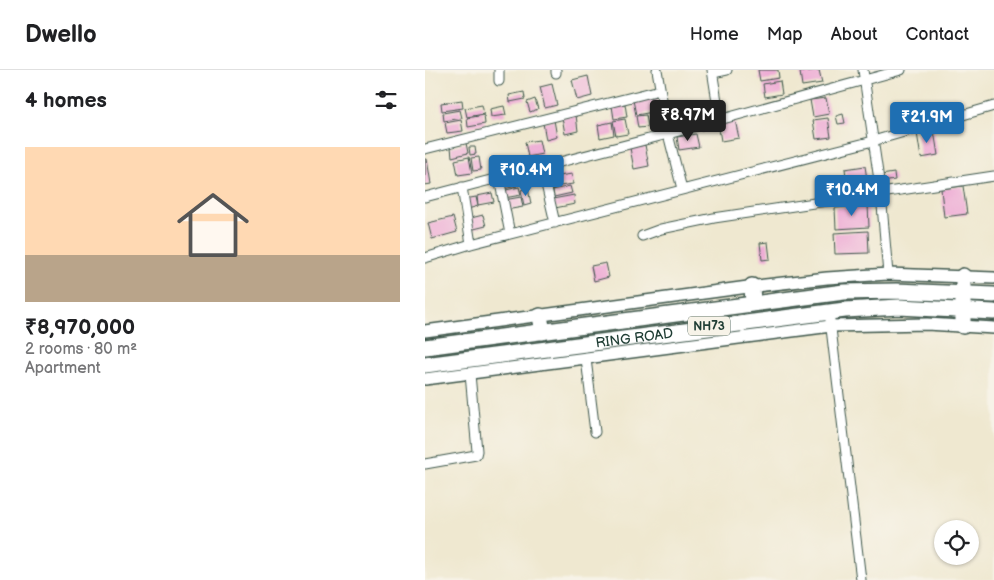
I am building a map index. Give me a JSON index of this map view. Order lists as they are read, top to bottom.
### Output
{
  "streets": {
    "highway": ["NH73", "RING ROAD"]
  },
  "page": {
    "header": "Dwello",
    "nav": [
      "Home",
      "Map",
      "About",
      "Contact"
    ],
    "heading": "4 homes",
    "price": [
      "₹8.97M",
      "₹21.9M",
      "₹10.4M",
      "₹10.4M"
    ],
    "list": [
      {
        "name": "₹8,970,000",
        "note": "2 rooms · 80 m² · Apartment"
      }
    ]
  }
}
